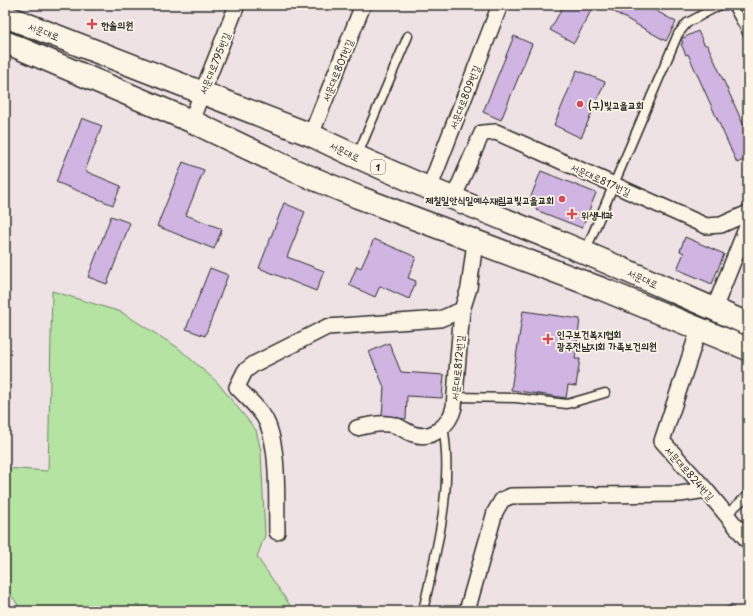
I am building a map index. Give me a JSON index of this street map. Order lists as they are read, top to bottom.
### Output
{
  "streets": {
    "main road": ["서문대로", "1"],
    "street": [
      "서문대로795번길",
      "서문대로801번길",
      "서문대로809번길",
      "서문대로817번길",
      "서문대로812번길",
      "서문대로824번길"
    ]
  },
  "crossings": [
    ["서문대로", "서문대로795번길"],
    ["서문대로", "서문대로801번길"],
    ["서문대로", "서문대로809번길"],
    ["서문대로", "서문대로817번길"]
  ],
  "places": {
    "health": ["한솔의원", "위생내과", "인구보건복지협회 광주전남지회 가족보건의원"],
    "other": ["(구)빛고을교회", "제칠일안식일예수재림교빛고을교회"]
  }
}
